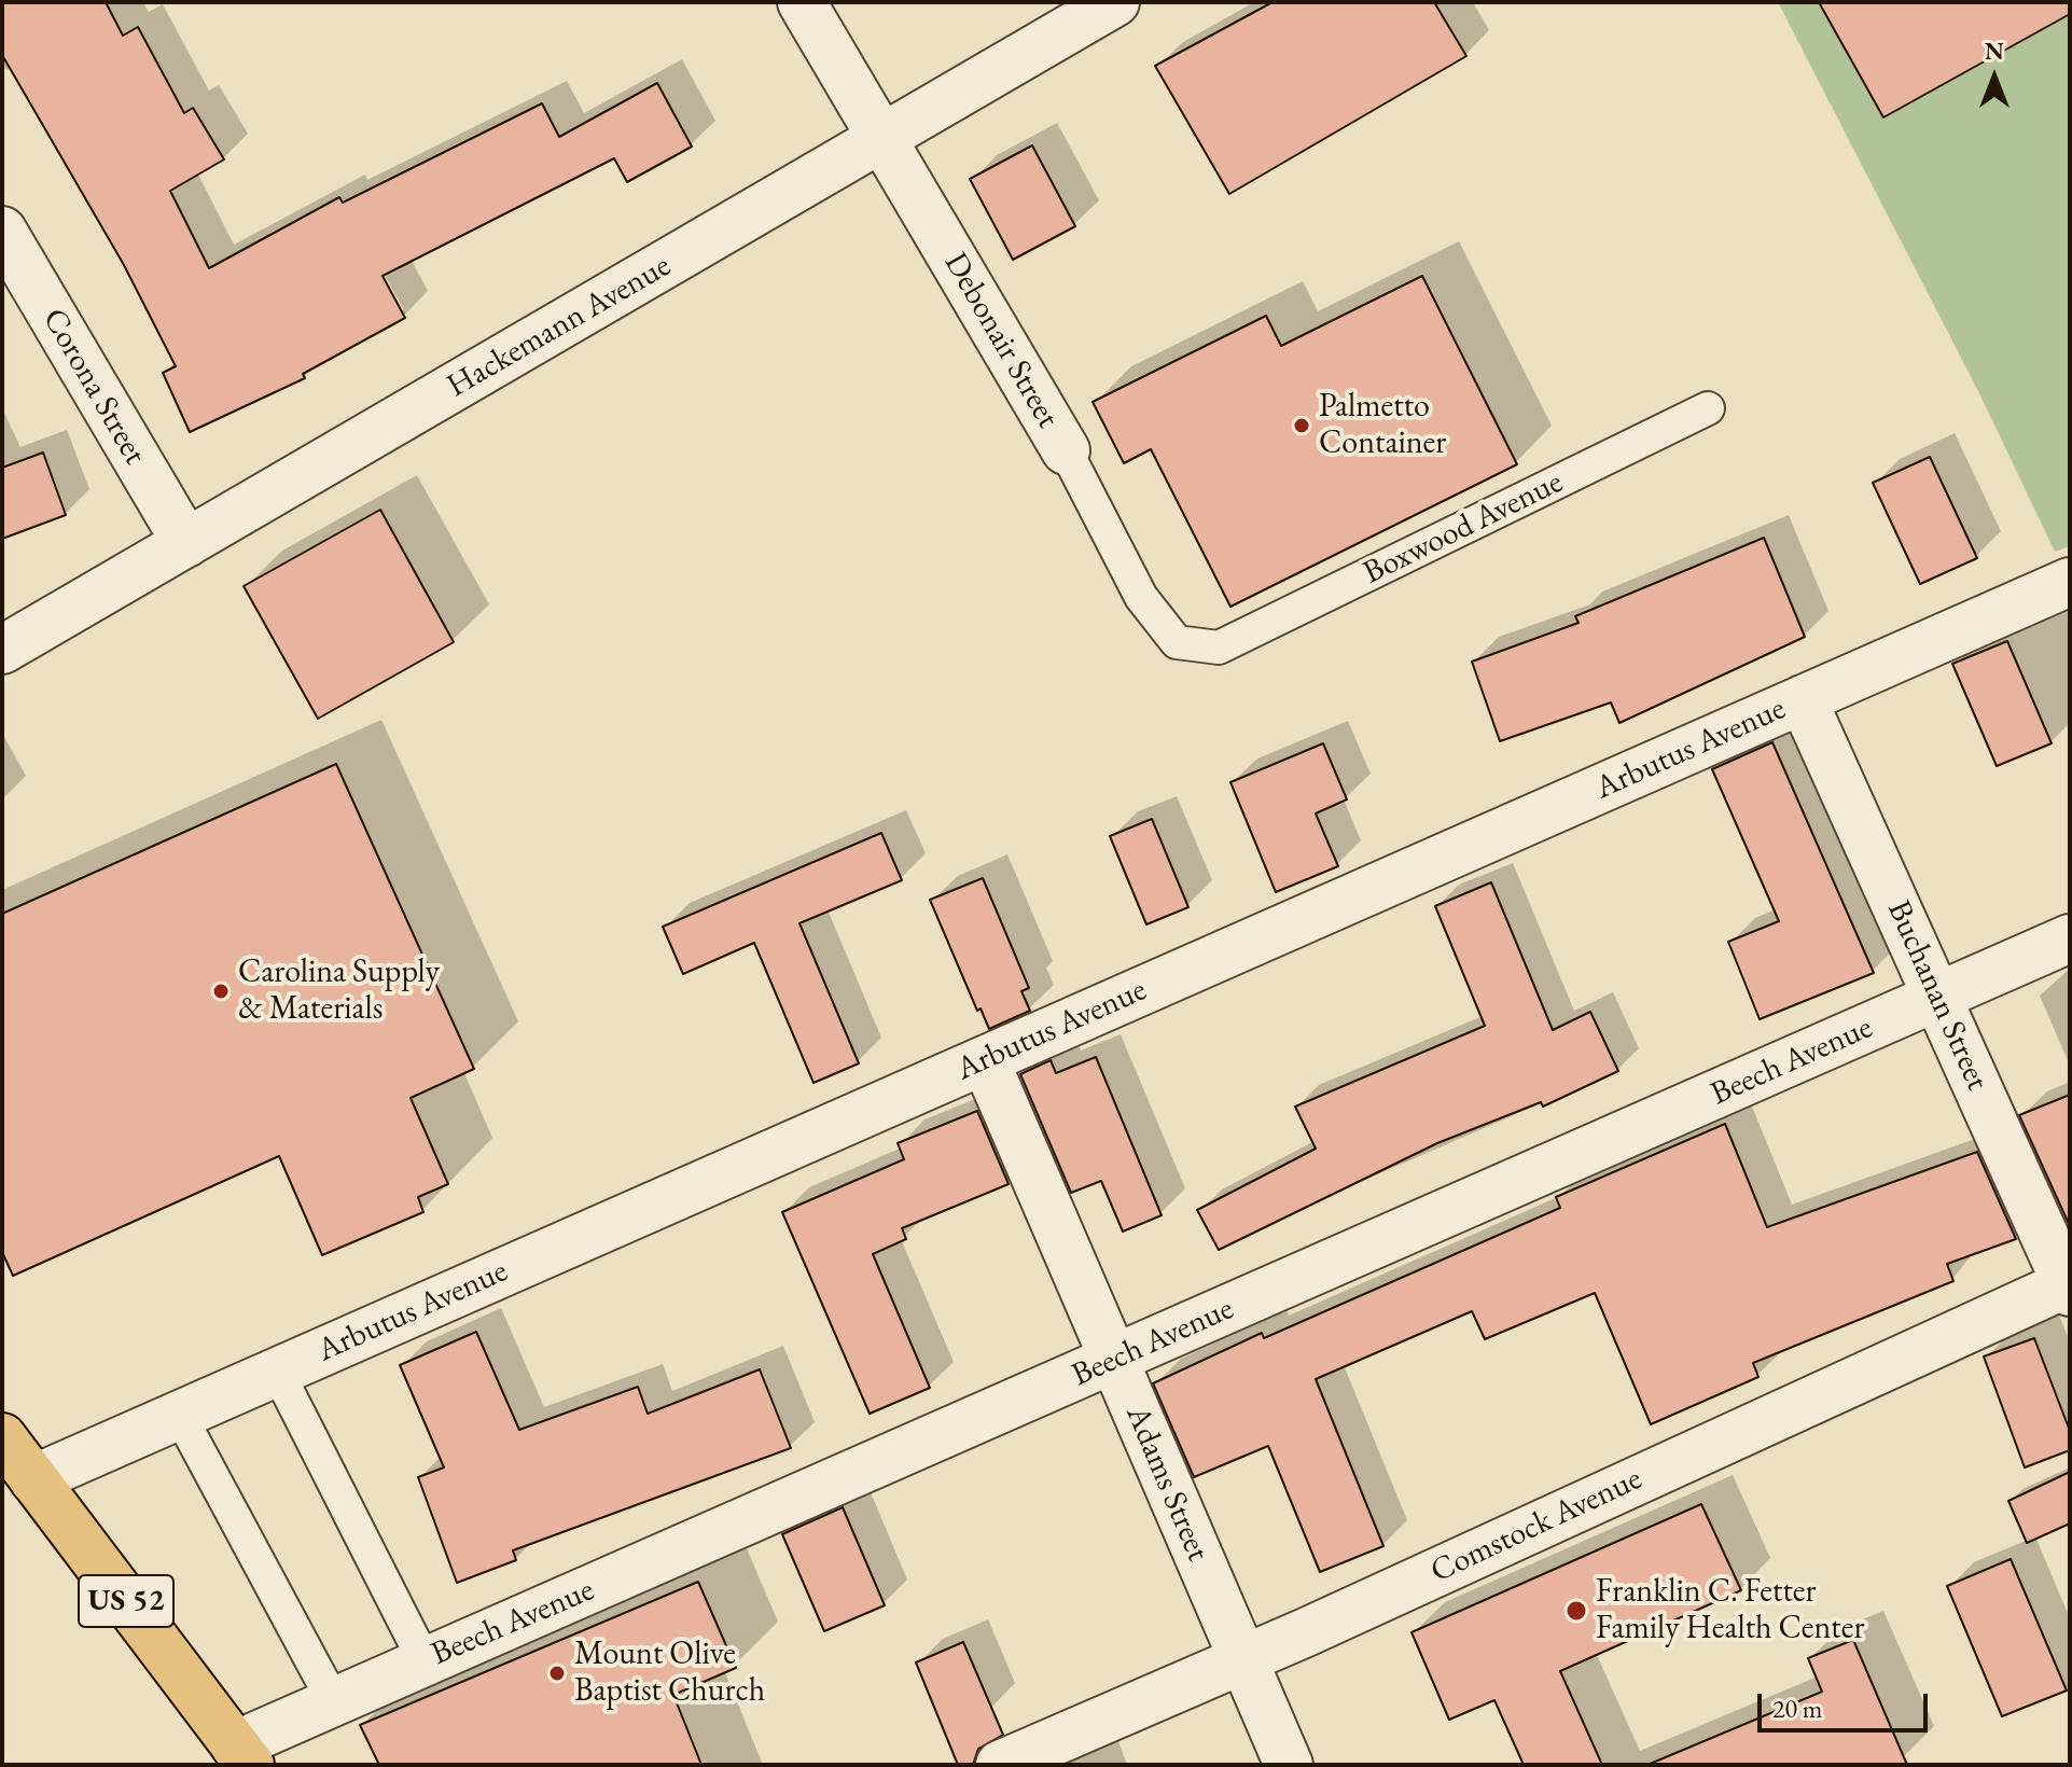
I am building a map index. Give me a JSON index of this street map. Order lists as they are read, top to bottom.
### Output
{
  "streets": {
    "main road": ["US 52"],
    "street": [
      "Hackemann Avenue",
      "Debonair Street",
      "Corona Street",
      "Arbutus Avenue",
      "Buchanan Street",
      "Beech Avenue",
      "Adams Street",
      "Comstock Avenue"
    ],
    "lane": ["Boxwood Avenue"]
  },
  "crossings": [
    ["Hackemann Avenue", "Debonair Street"],
    ["Hackemann Avenue", "Corona Street"],
    ["Debonair Street", "Boxwood Avenue"],
    ["Arbutus Avenue", "Buchanan Street"],
    ["Arbutus Avenue", "Adams Street"],
    ["Arbutus Avenue", "US 52"],
    ["Buchanan Street", "Beech Avenue"],
    ["Buchanan Street", "Comstock Avenue"],
    ["Beech Avenue", "Adams Street"],
    ["Beech Avenue", "US 52"],
    ["Adams Street", "Comstock Avenue"]
  ],
  "places": [
    "Palmetto Container",
    "Carolina Supply & Materials",
    "Franklin C. Fetter Family Health Center",
    "Mount Olive Baptist Church"
  ],
  "scale_bar": "20 m",
  "north": "top"
}
